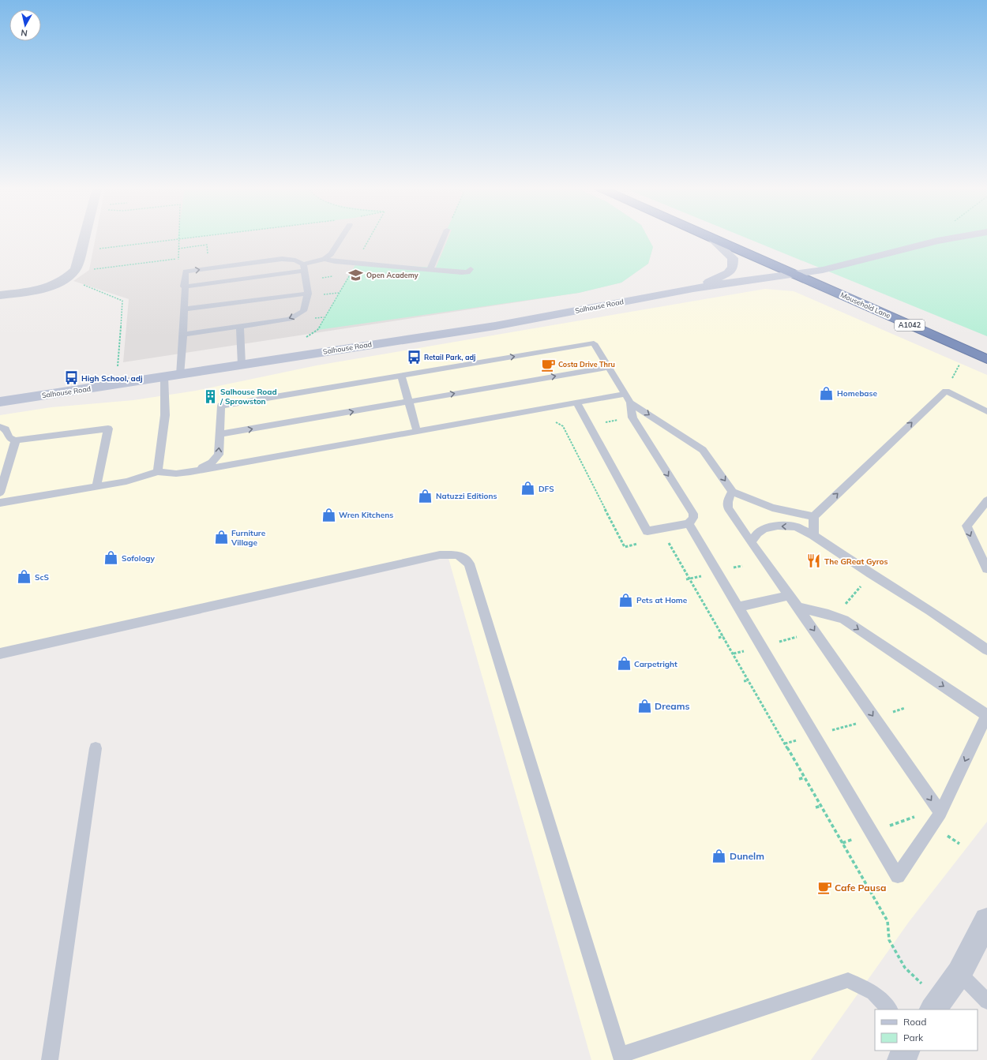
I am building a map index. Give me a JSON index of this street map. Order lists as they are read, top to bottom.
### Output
{
  "streets": {
    "highway": ["Mousehold Lane", "A1042"],
    "street": ["Salhouse Road"]
  },
  "crossings": [
    ["Mousehold Lane", "Salhouse Road"],
    ["Mousehold Lane", "A1042"],
    ["Salhouse Road", "A1042"]
  ],
  "places": {
    "school or university": ["Open Academy"],
    "bus stop": ["Retail Park, adj", "High School, adj"],
    "cafe": ["Costa Drive Thru", "Cafe Pausa"],
    "shop": [
      "Homebase",
      "DFS",
      "Natuzzi Editions",
      "Wren Kitchens",
      "Furniture Village",
      "Sofology",
      "ScS",
      "Pets at Home",
      "Carpetright",
      "Dreams",
      "Dunelm"
    ],
    "building": ["Salhouse Road / Sprowston"],
    "restaurant": ["The GReat Gyros"]
  },
  "legend": ["Road", "Park"],
  "north": "bottom"
}
